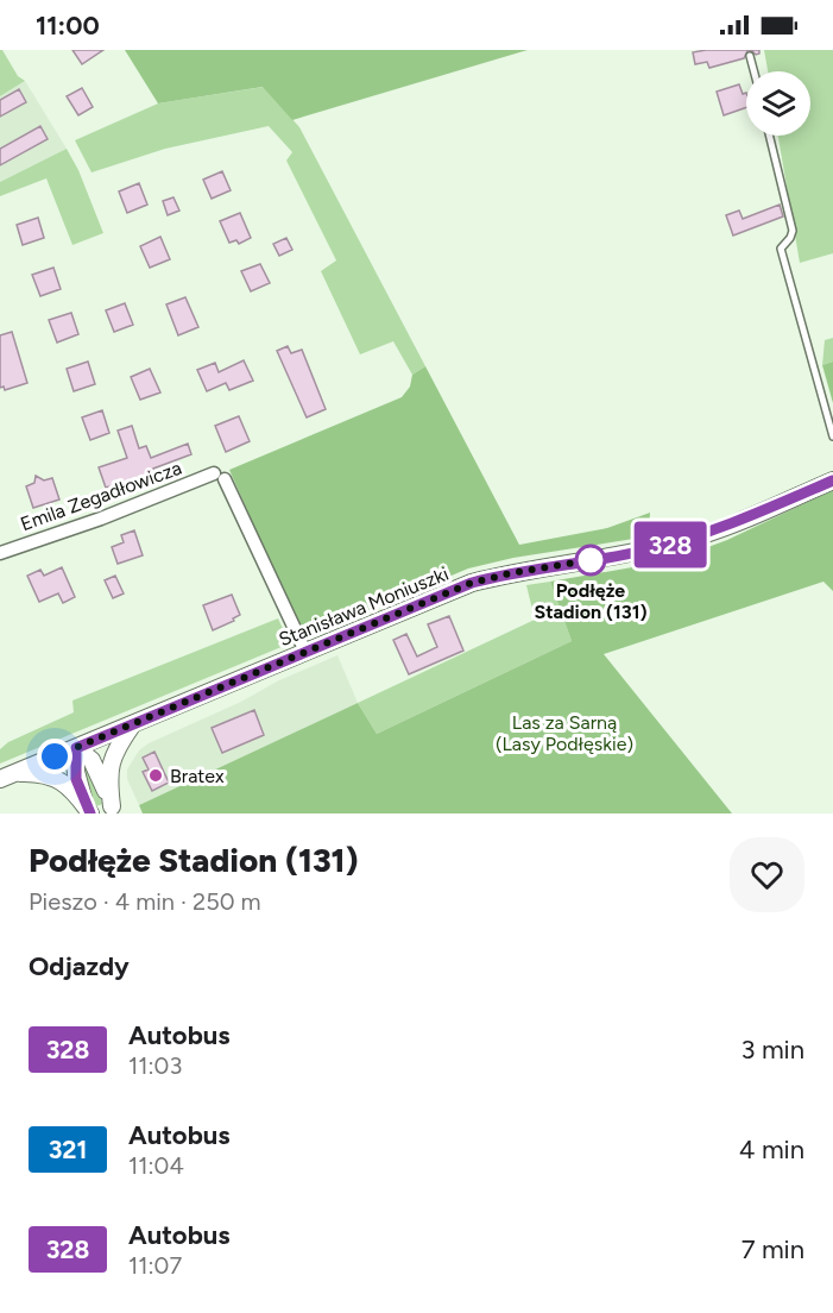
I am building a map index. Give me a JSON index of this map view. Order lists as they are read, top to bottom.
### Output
{
  "streets": {
    "street": ["Emila Zegadłowicza", "Stanisława Moniuszki"]
  },
  "crossings": [
    ["Emila Zegadłowicza", "Stanisława Moniuszki"]
  ],
  "parks": ["Las za Sarną (Lasy Podłęskie)"],
  "places": ["Podłęże Stadion (131)", "Bratex"],
  "lines": ["bus line 328"],
  "page": {
    "status": "11:00",
    "on_map": "328",
    "heading": [
      ["Podłęże Stadion (131)", "Pieszo · 4 min · 250 m"],
      "Odjazdy"
    ],
    "list": [
      {
        "mark": "328",
        "name": "Autobus",
        "note": "11:03",
        "value": "3 min"
      },
      {
        "mark": "321",
        "name": "Autobus",
        "note": "11:04",
        "value": "4 min"
      },
      {
        "mark": "328",
        "name": "Autobus",
        "note": "11:07",
        "value": "7 min"
      }
    ]
  }
}
